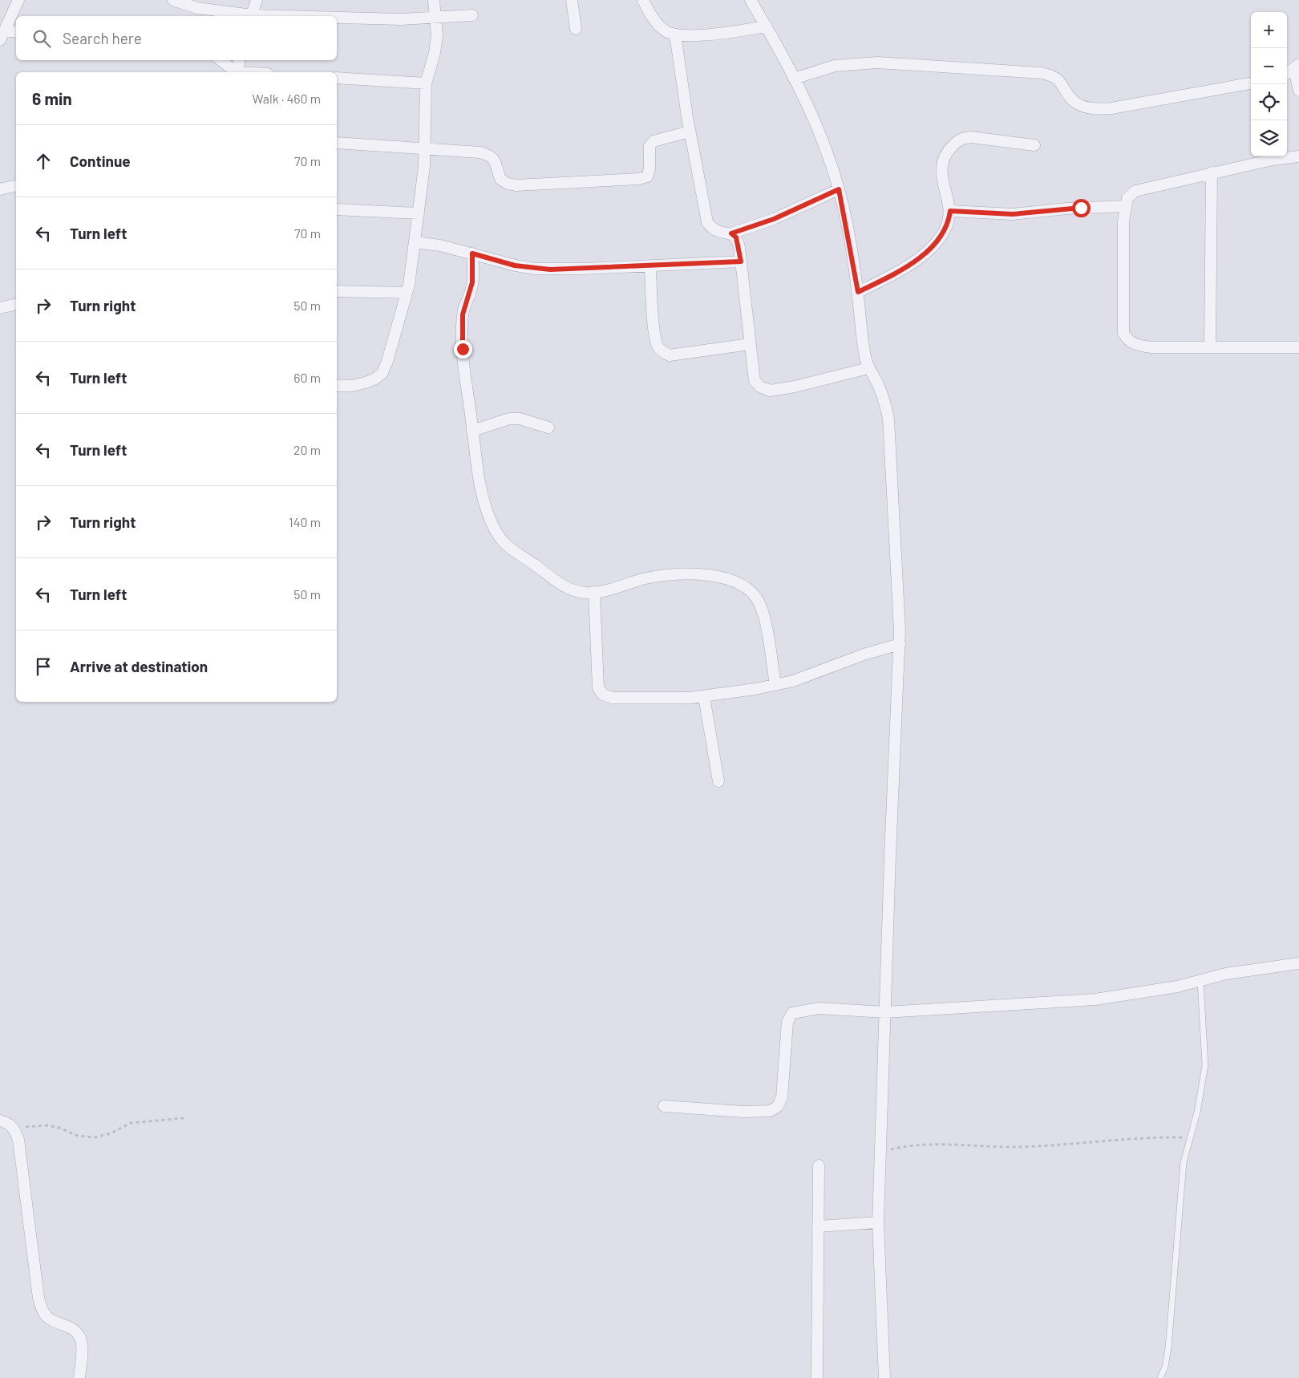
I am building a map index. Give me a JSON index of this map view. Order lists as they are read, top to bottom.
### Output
{
  "page": {
    "map_buttons": ["+", "−"],
    "search": "Search here",
    "heading": ["6 min", "Walk · 460 m"],
    "list": [
      ["Continue", "70 m"],
      ["Turn left", "70 m"],
      ["Turn right", "50 m"],
      ["Turn left", "60 m"],
      ["Turn left", "20 m"],
      ["Turn right", "140 m"],
      ["Turn left", "50 m"],
      "Arrive at destination"
    ]
  }
}
